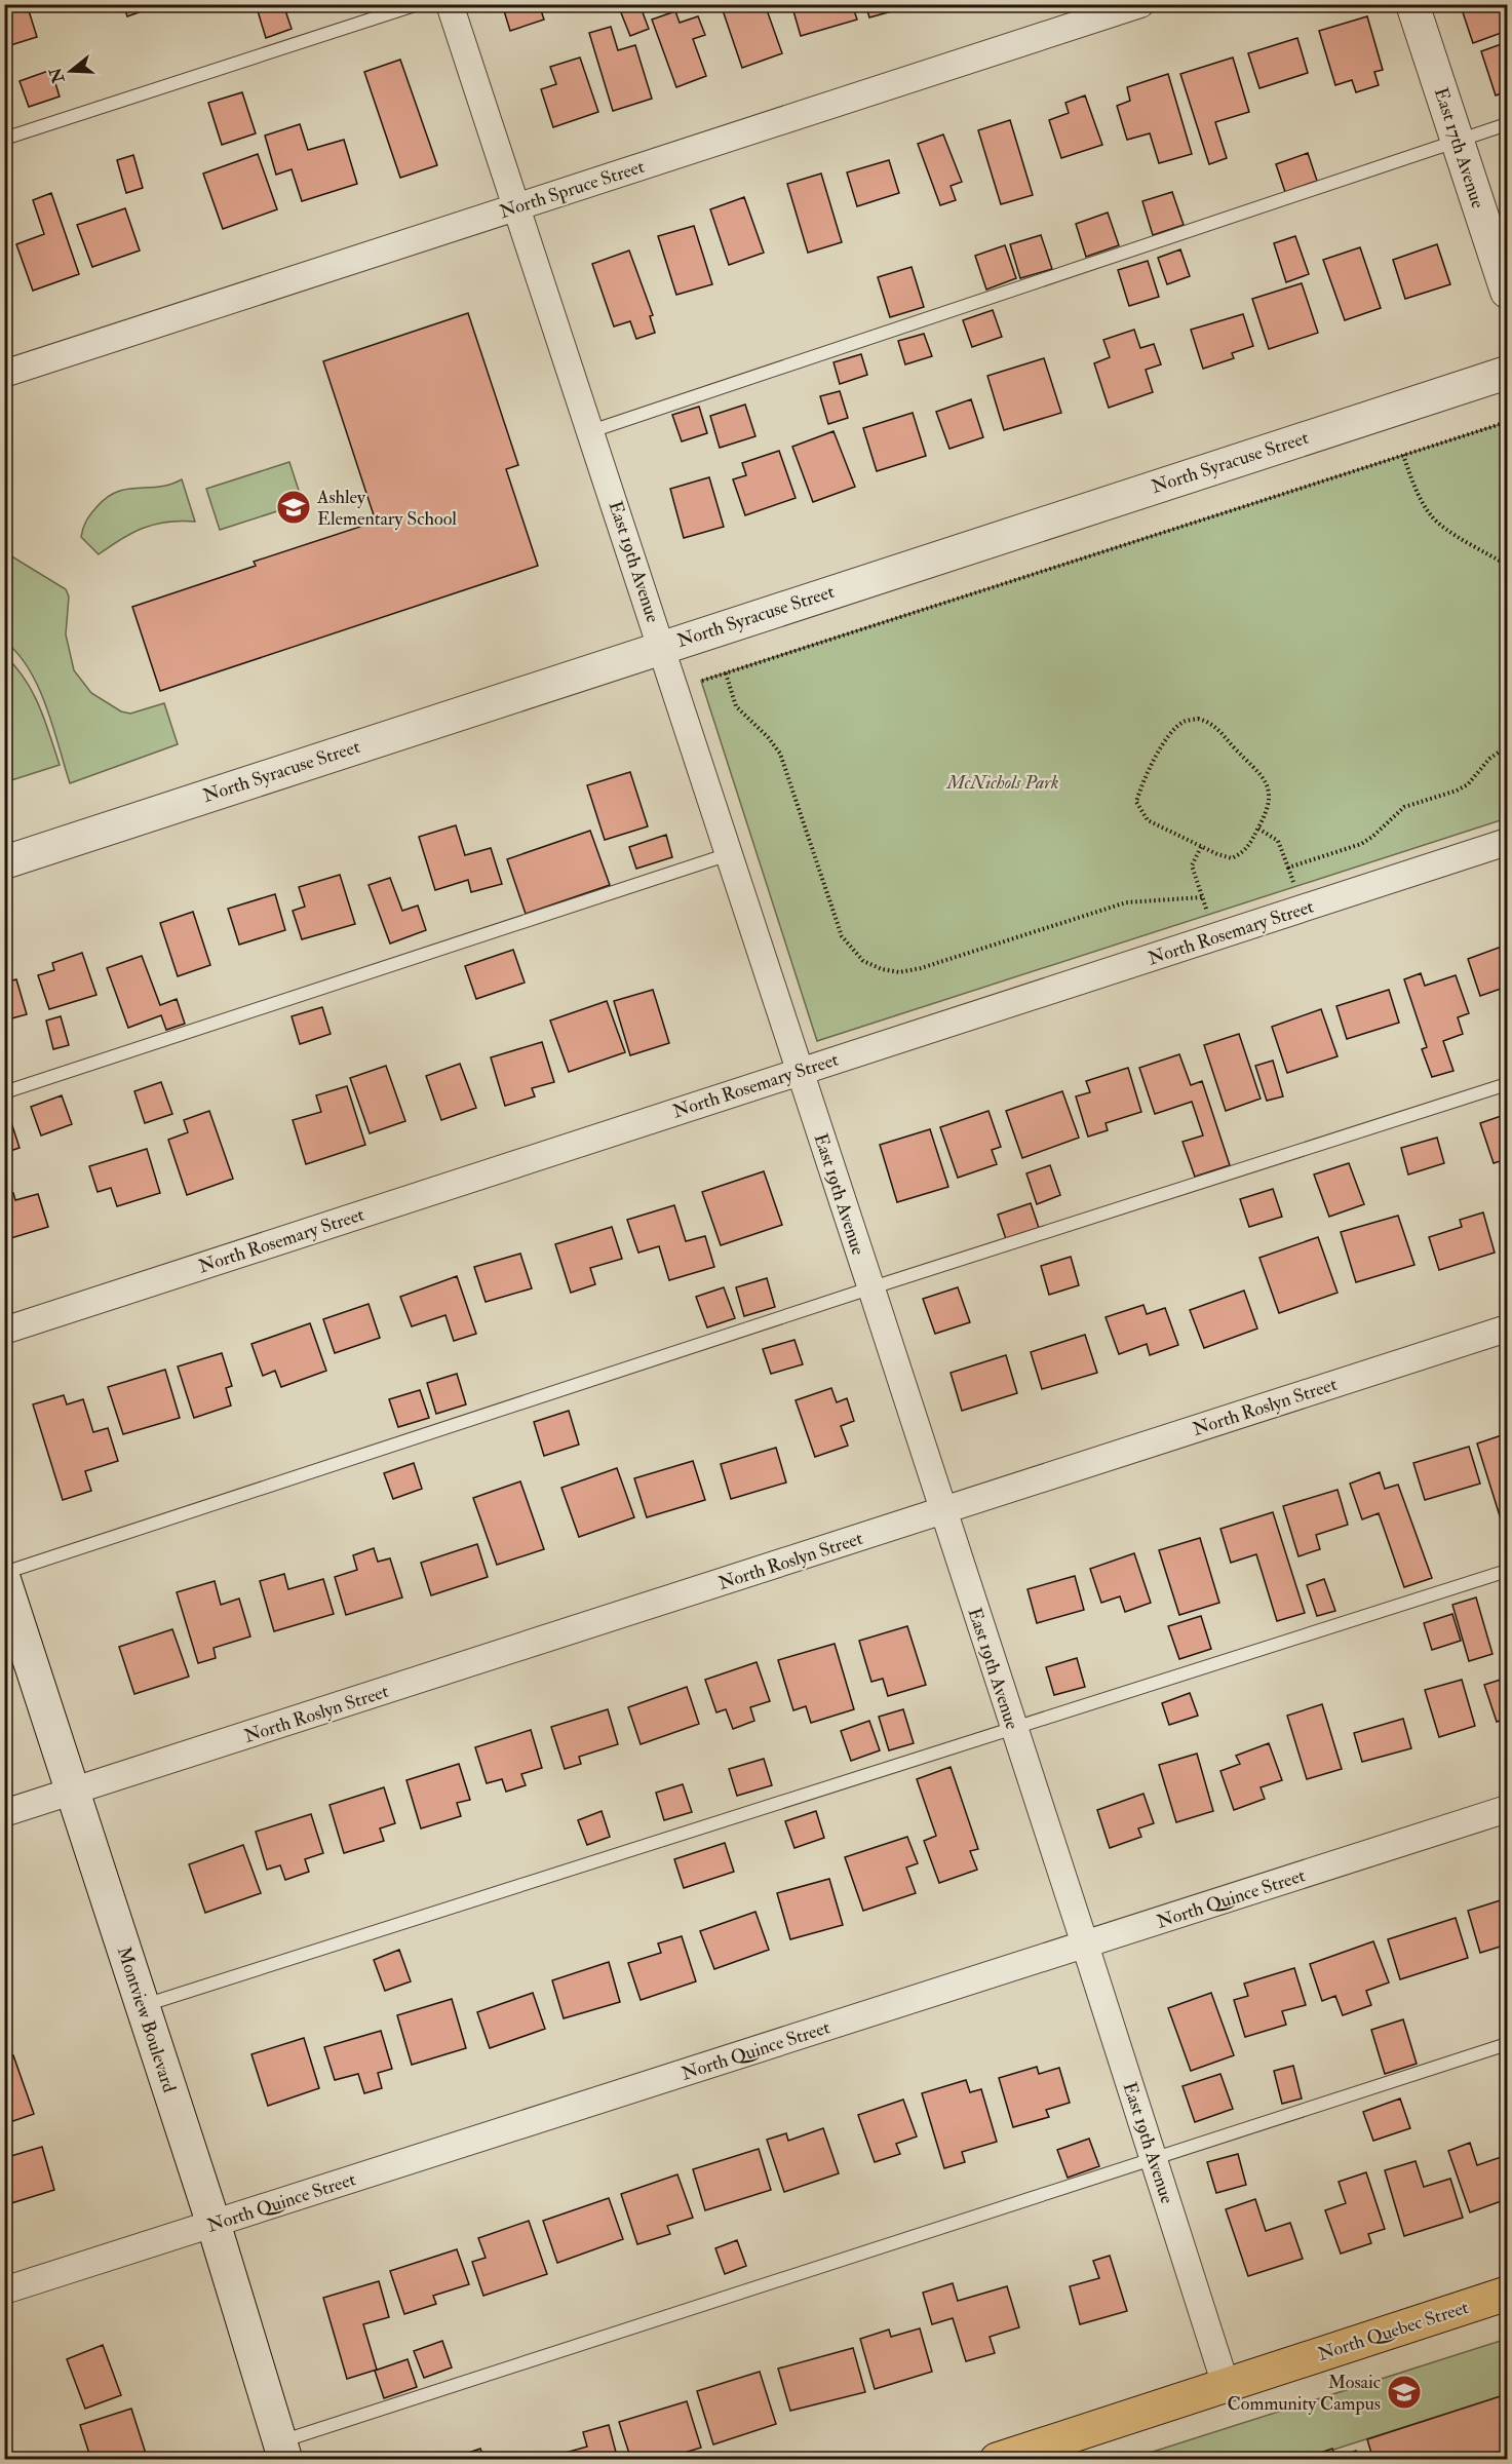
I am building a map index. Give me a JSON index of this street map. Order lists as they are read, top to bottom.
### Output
{
  "streets": {
    "main road": ["Montview Boulevard", "North Quebec Street"],
    "street": [
      "East 17th Avenue",
      "North Spruce Street",
      "North Syracuse Street",
      "East 19th Avenue",
      "North Rosemary Street",
      "North Roslyn Street",
      "North Quince Street"
    ]
  },
  "crossings": [
    ["North Spruce Street", "East 19th Avenue"],
    ["North Syracuse Street", "East 19th Avenue"],
    ["East 19th Avenue", "North Rosemary Street"],
    ["East 19th Avenue", "North Roslyn Street"],
    ["East 19th Avenue", "North Quince Street"],
    ["East 19th Avenue", "North Quebec Street"],
    ["North Roslyn Street", "Montview Boulevard"],
    ["North Quince Street", "Montview Boulevard"]
  ],
  "parks": ["McNichols Park"],
  "places": {
    "school or university": ["Ashley Elementary School", "Mosaic Community Campus"]
  },
  "north": "left"
}
